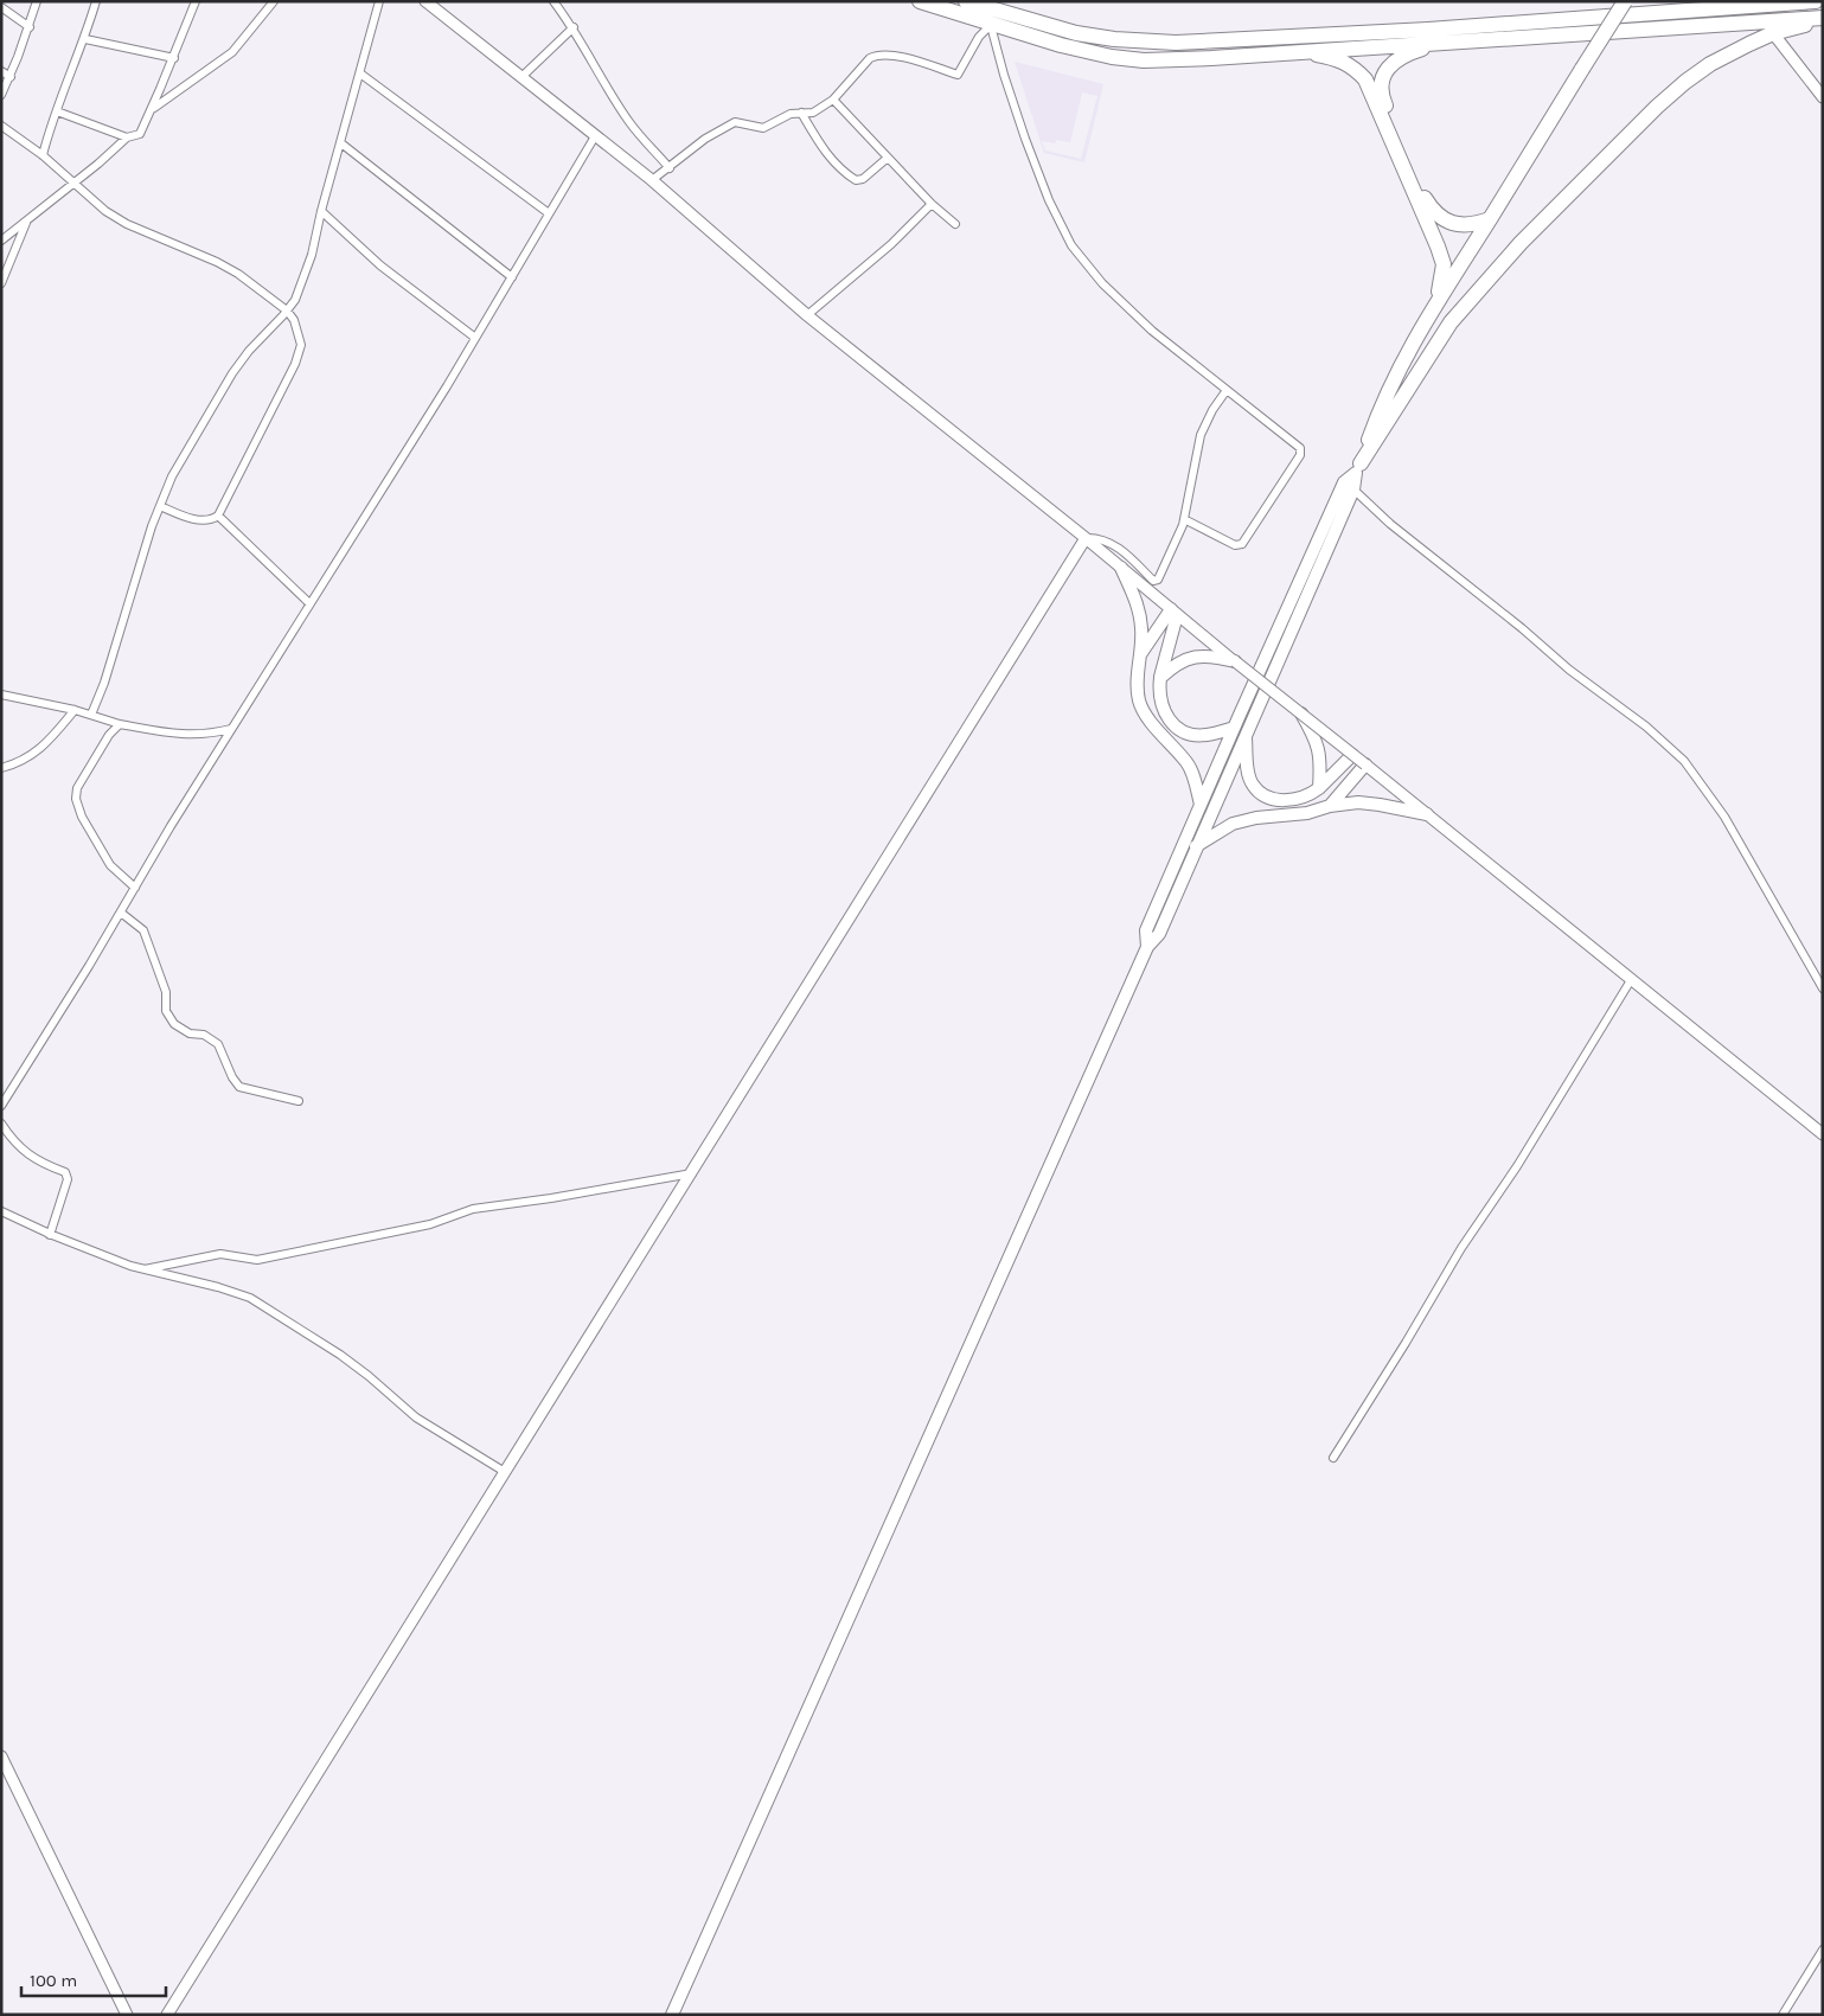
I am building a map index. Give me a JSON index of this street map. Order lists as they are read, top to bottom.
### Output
{
  "scale_bar": "100 m"
}
